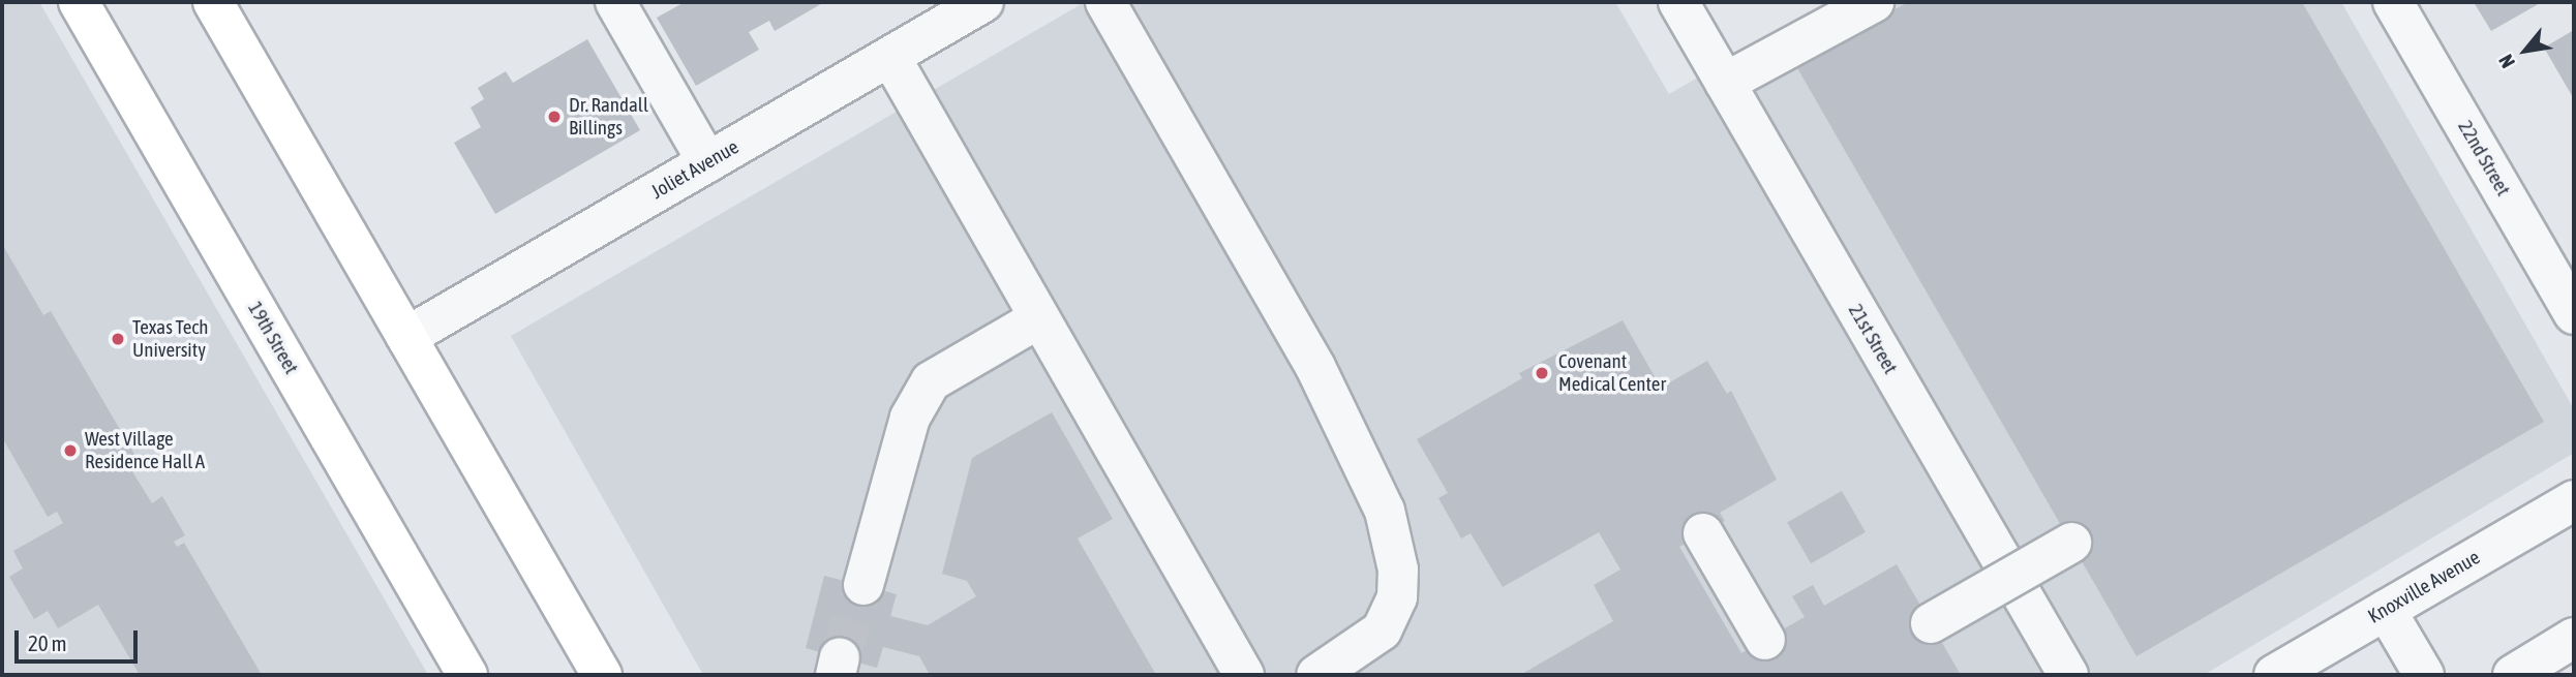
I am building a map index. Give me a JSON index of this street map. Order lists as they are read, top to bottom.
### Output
{
  "streets": {
    "main road": ["19th Street"],
    "street": [
      "22nd Street",
      "Joliet Avenue",
      "21st Street",
      "Knoxville Avenue"
    ]
  },
  "places": [
    "Dr. Randall Billings",
    "Texas Tech University",
    "Covenant Medical Center",
    "West Village Residence Hall A"
  ],
  "scale_bar": "20 m",
  "north": "bottom left"
}
